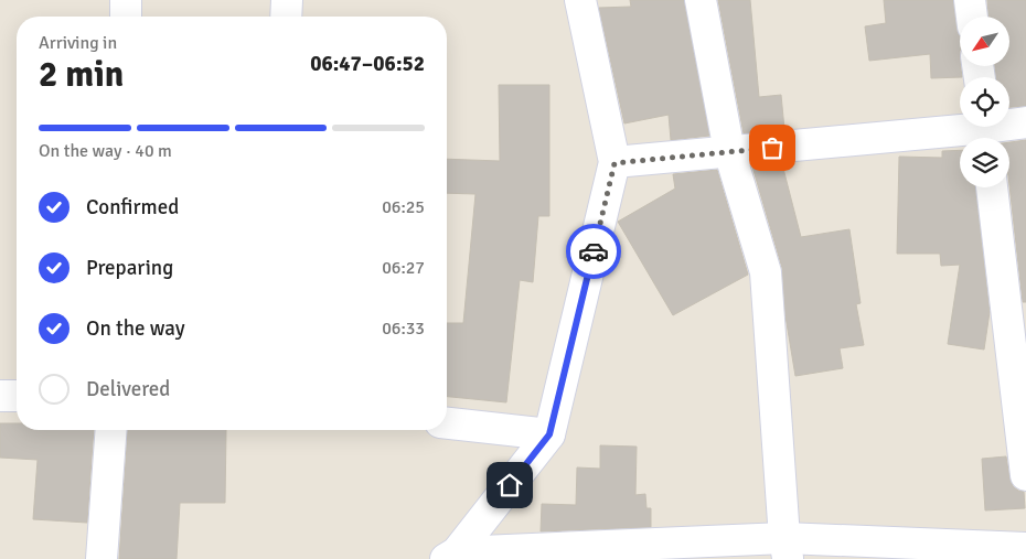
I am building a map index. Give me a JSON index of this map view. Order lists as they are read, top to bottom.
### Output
{
  "north": "bottom left",
  "page": {
    "heading": ["2 min", "Arriving in", "06:47–06:52"],
    "bar": "On the way · 40 m",
    "list": [
      ["Confirmed", "06:25"],
      ["Preparing", "06:27"],
      ["On the way", "06:33"],
      "Delivered"
    ]
  }
}
